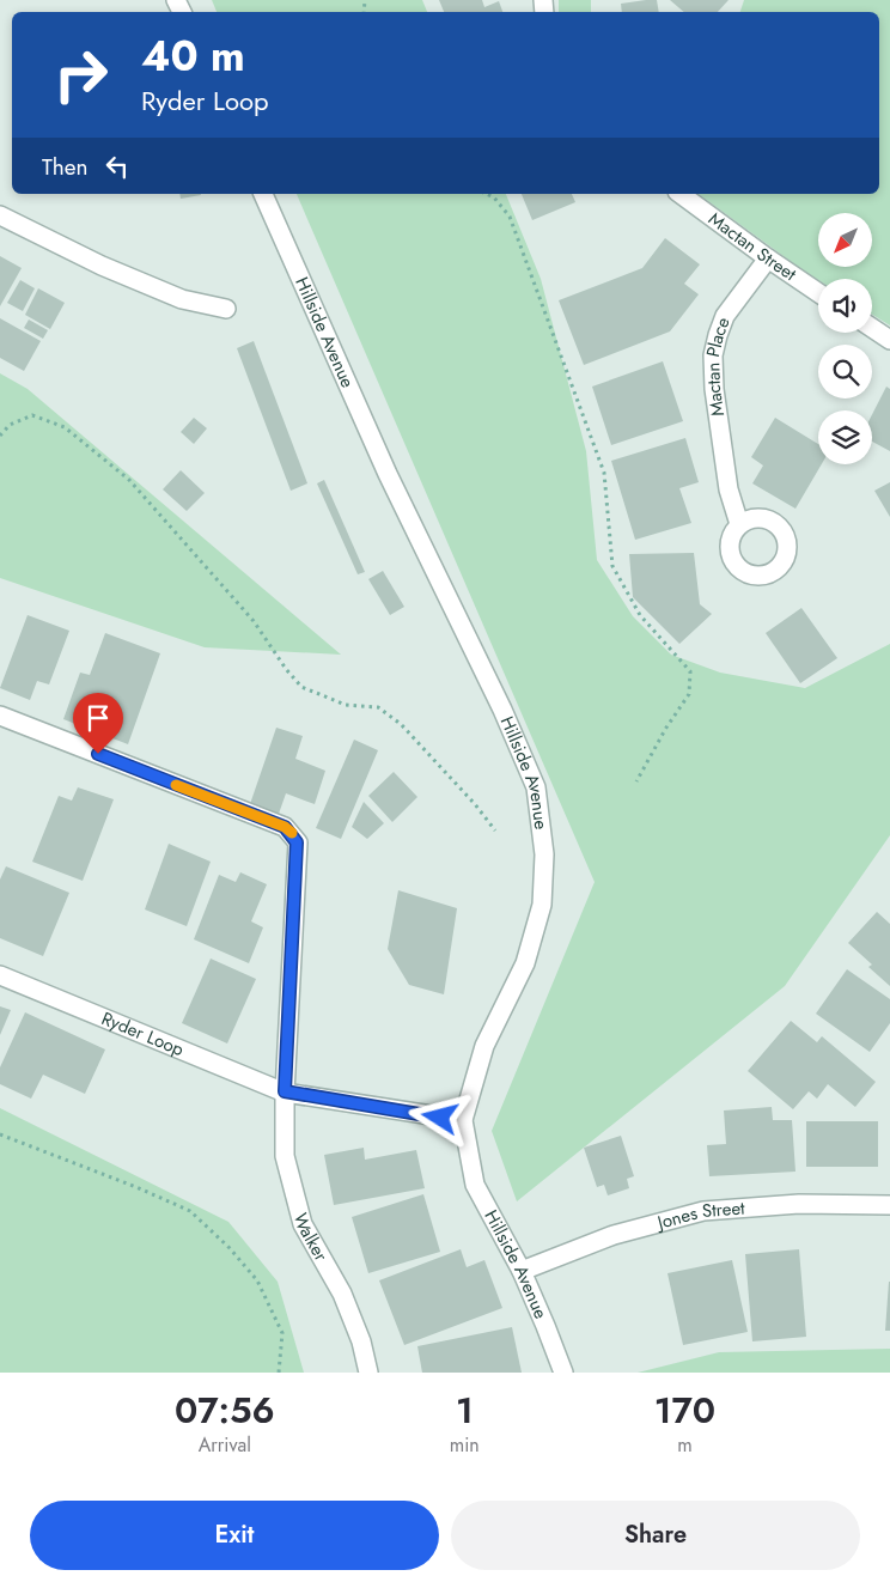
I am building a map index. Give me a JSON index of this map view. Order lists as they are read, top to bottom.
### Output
{
  "streets": {
    "street": [
      "Mactan Street",
      "Hillside Avenue",
      "Mactan Place",
      "Ryder Loop",
      "Jones Street",
      "Walker"
    ]
  },
  "crossings": [
    ["Mactan Street", "Mactan Place"],
    ["Hillside Avenue", "Ryder Loop"],
    ["Hillside Avenue", "Jones Street"],
    ["Ryder Loop", "Walker"]
  ],
  "north": "bottom left",
  "page": {
    "turn": ["40 m", "Ryder Loop"],
    "then": "Then",
    "eta": [
      "07:56",
      "Arrival",
      "1",
      "min",
      "170",
      "m"
    ],
    "buttons": ["Exit", "Share"]
  }
}
